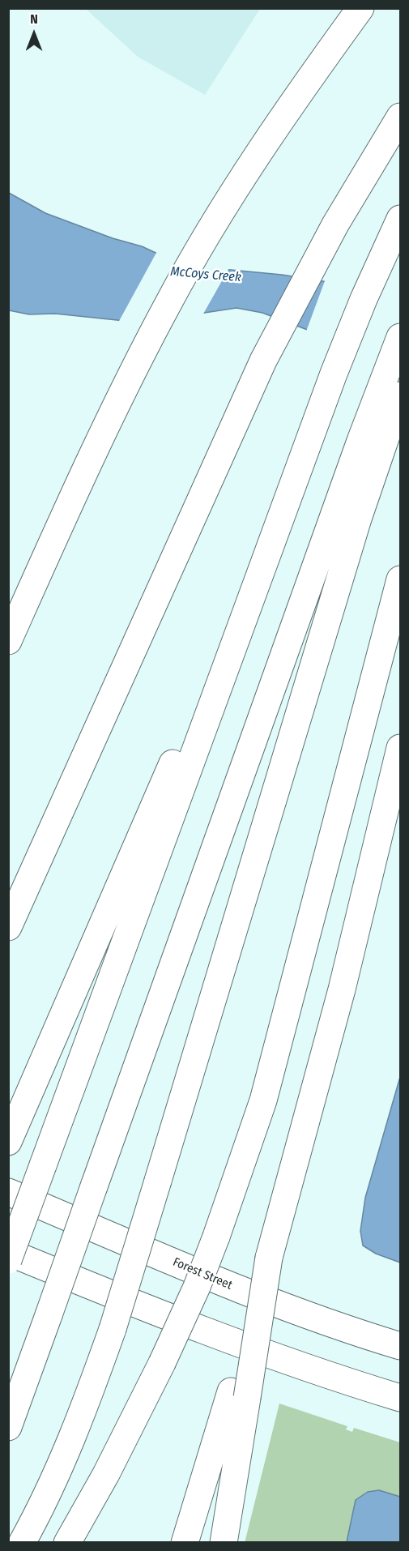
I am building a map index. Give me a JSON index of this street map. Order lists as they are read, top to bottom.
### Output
{
  "streets": {
    "main road": ["Forest Street"]
  },
  "water": ["McCoys Creek"],
  "north": "top"
}
